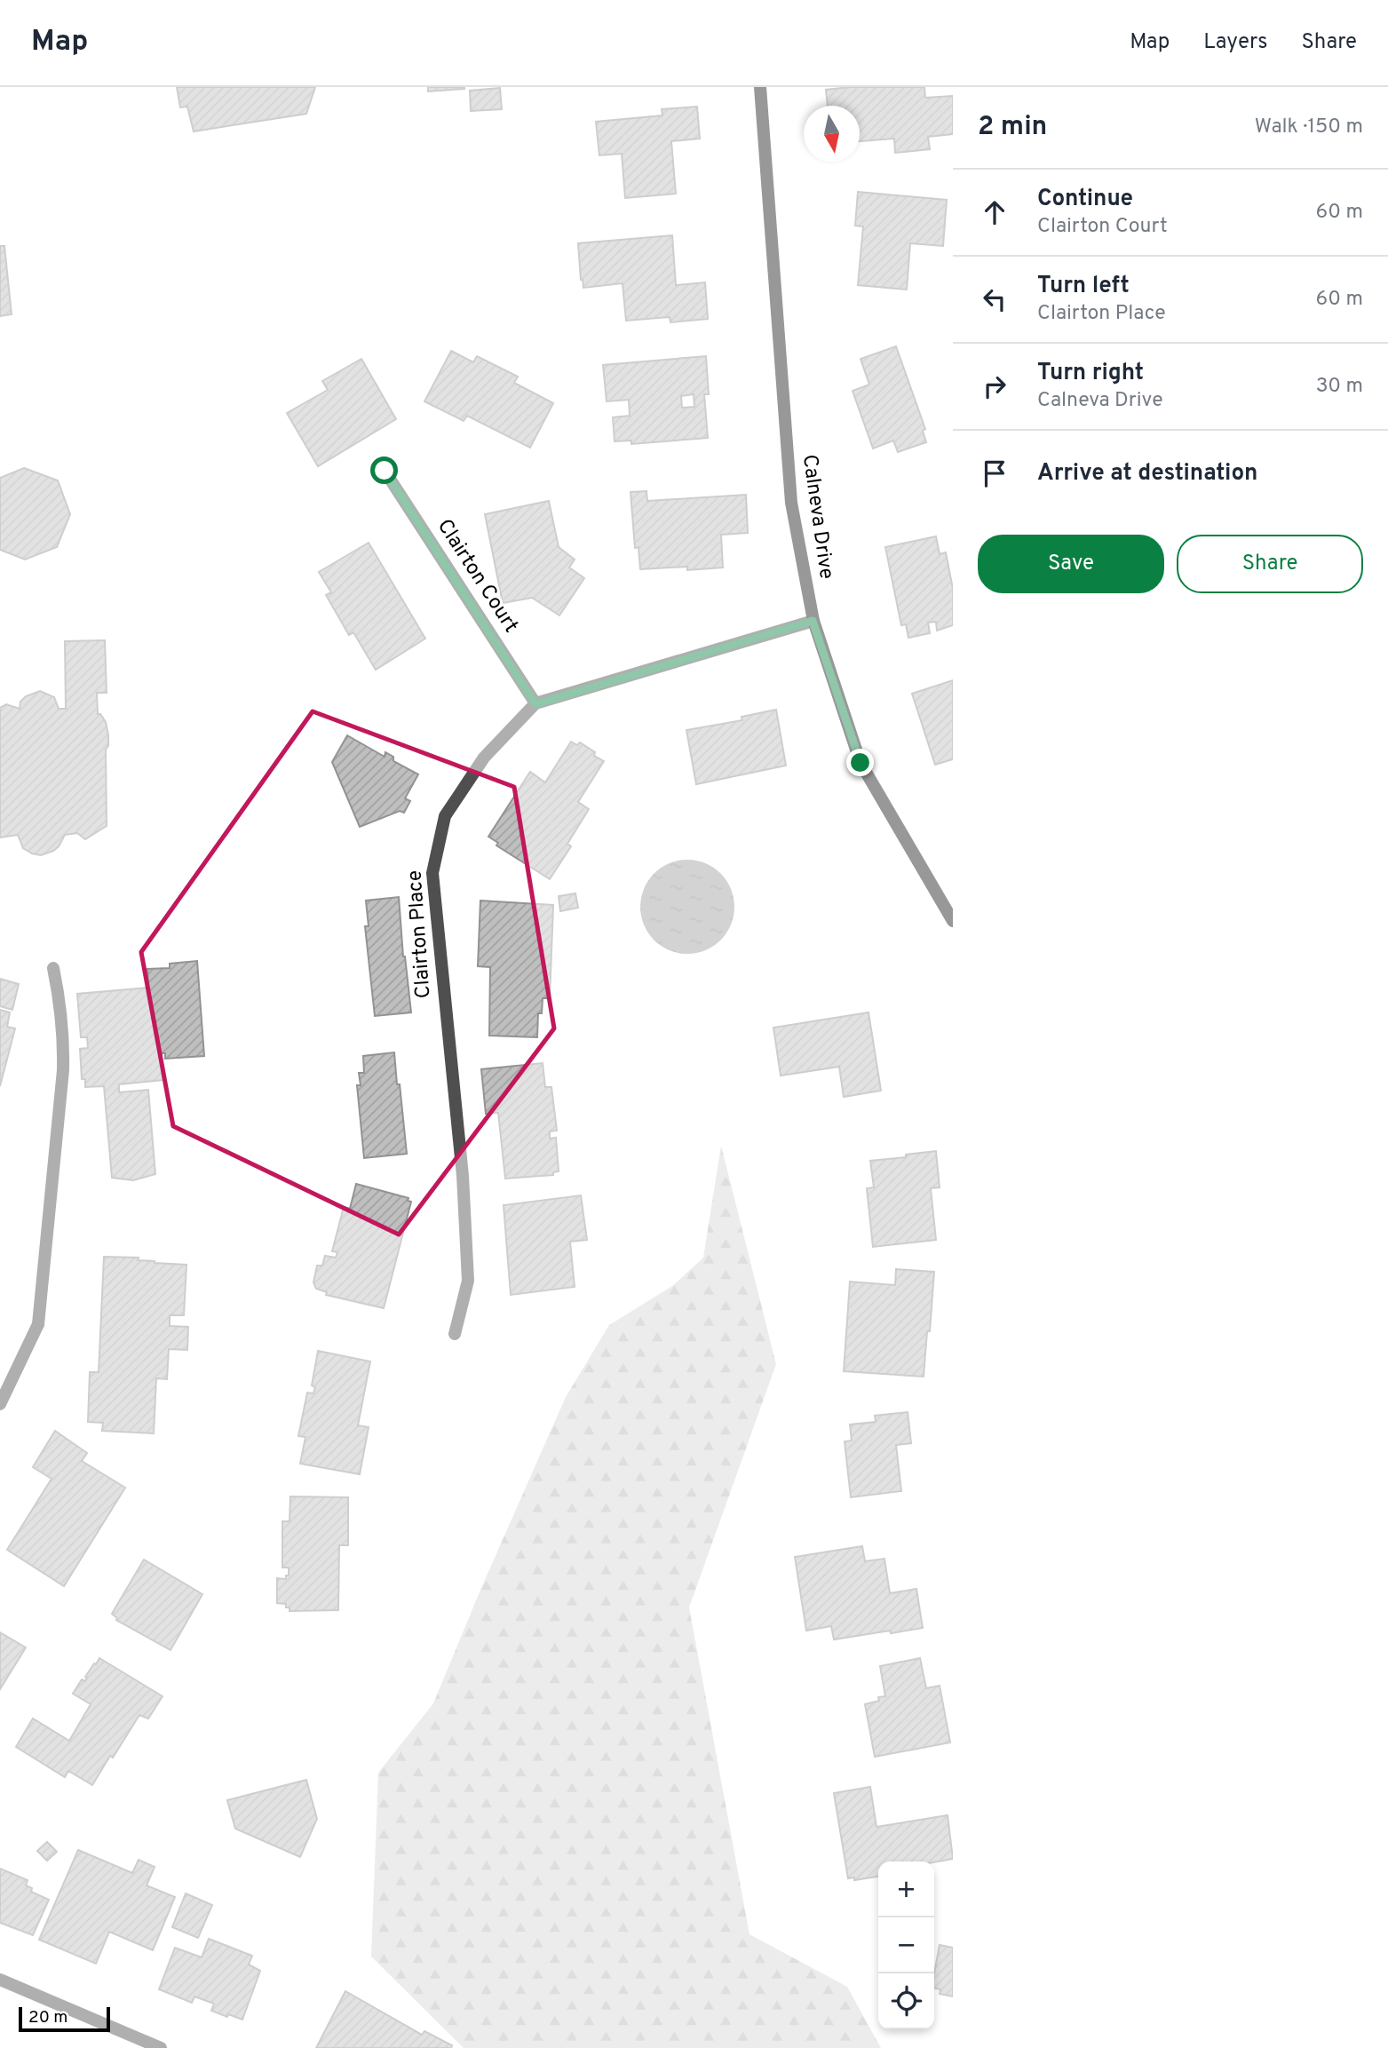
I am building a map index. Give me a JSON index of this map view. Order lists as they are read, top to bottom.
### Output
{
  "streets": {
    "main road": ["Calneva Drive"],
    "street": ["Clairton Court", "Clairton Place"]
  },
  "crossings": [
    ["Calneva Drive", "Clairton Place"],
    ["Clairton Court", "Clairton Place"]
  ],
  "scale_bar": "20 m",
  "north": "bottom",
  "page": {
    "header": "Map",
    "nav": ["Map", "Layers", "Share"],
    "heading": ["2 min", "Walk · 150 m"],
    "list": [
      ["Continue", "Clairton Court", "60 m"],
      ["Turn left", "Clairton Place", "60 m"],
      ["Turn right", "Calneva Drive", "30 m"],
      "Arrive at destination"
    ],
    "buttons": ["Save", "Share"],
    "map_buttons": ["+", "−"],
    "scale": "20 m"
  }
}
